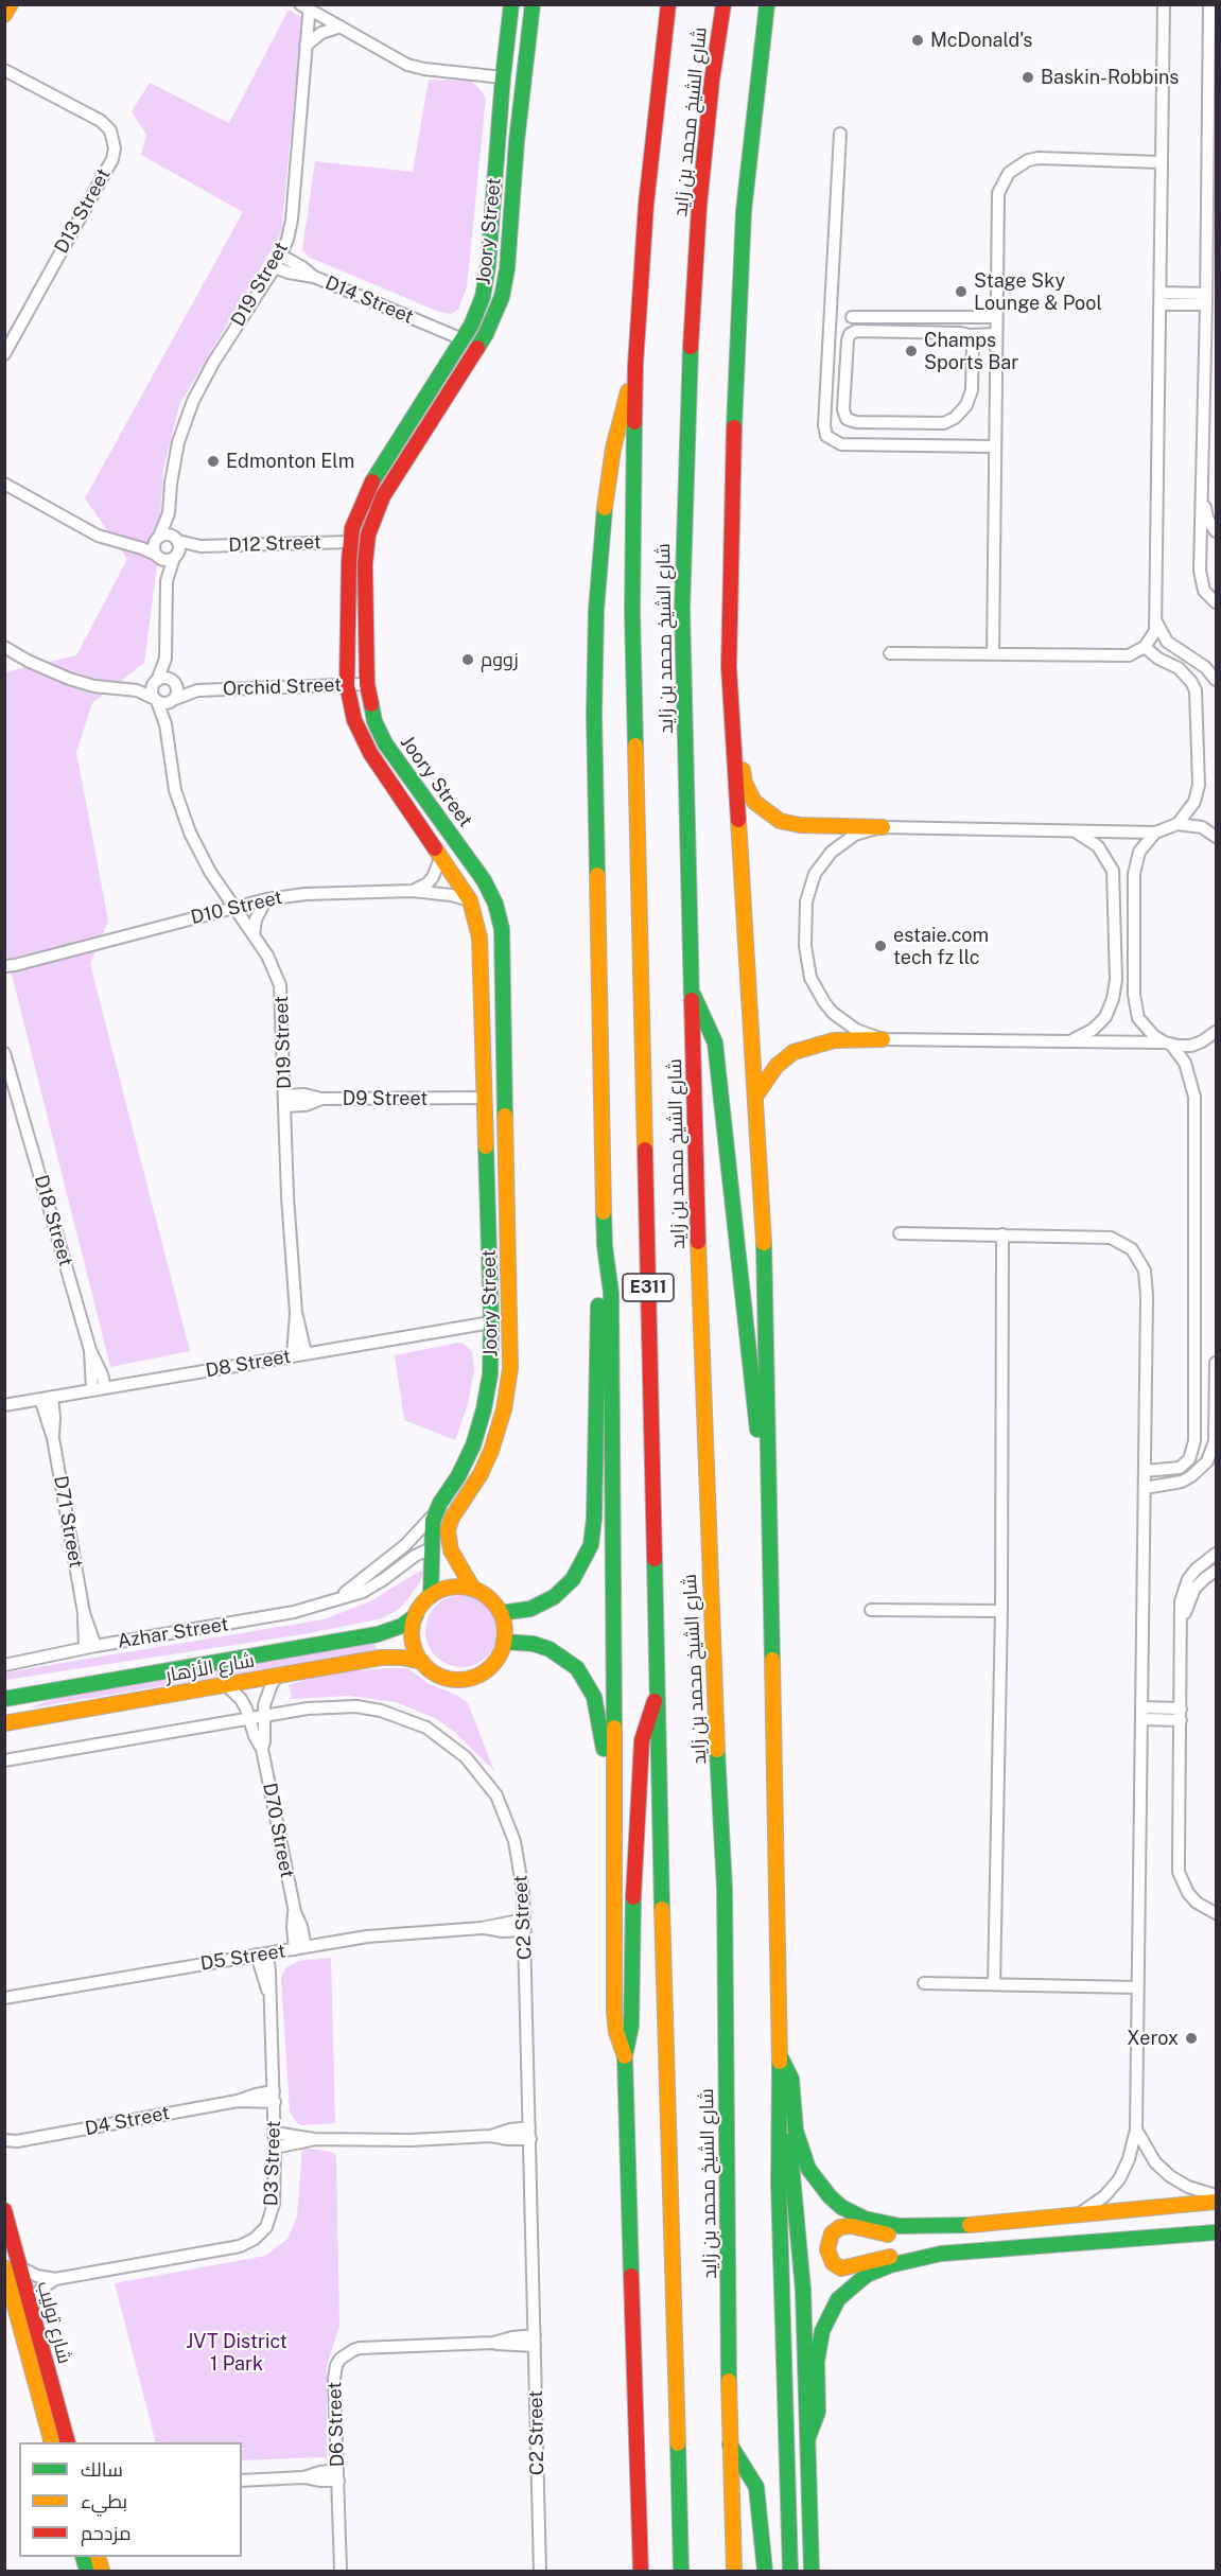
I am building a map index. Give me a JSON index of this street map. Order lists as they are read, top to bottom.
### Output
{
  "streets": {
    "main road": [
      "شارع الشيخ محمد بن زايد",
      "Joory Street",
      "E311",
      "شارع الأزهار",
      "شارع توليب"
    ],
    "street": [
      "D13 Street",
      "D19 Street",
      "D14 Street",
      "D12 Street",
      "Orchid Street",
      "D10 Street",
      "D9 Street",
      "D18 Street",
      "D8 Street",
      "D71 Street",
      "Azhar Street",
      "D70 Street",
      "C2 Street",
      "D5 Street",
      "D4 Street",
      "D3 Street",
      "D6 Street"
    ]
  },
  "crossings": [
    ["Joory Street", "D14 Street"],
    ["Joory Street", "D12 Street"],
    ["Joory Street", "Orchid Street"],
    ["Joory Street", "D10 Street"],
    ["Joory Street", "D9 Street"],
    ["Joory Street", "D8 Street"],
    ["Joory Street", "Azhar Street"],
    ["Joory Street", "شارع الأزهار"],
    ["D19 Street", "D14 Street"],
    ["D19 Street", "D12 Street"],
    ["D19 Street", "Orchid Street"],
    ["D19 Street", "D10 Street"],
    ["D19 Street", "D9 Street"],
    ["D19 Street", "D8 Street"],
    ["D18 Street", "D8 Street"],
    ["D8 Street", "D71 Street"],
    ["D71 Street", "Azhar Street"],
    ["شارع الأزهار", "D70 Street"],
    ["D70 Street", "C2 Street"],
    ["D70 Street", "D5 Street"],
    ["C2 Street", "D5 Street"],
    ["C2 Street", "D6 Street"],
    ["D5 Street", "D3 Street"],
    ["D4 Street", "D3 Street"],
    ["D3 Street", "شارع توليب"]
  ],
  "parks": ["JVT District 1 Park"],
  "places": [
    "McDonald's",
    "Baskin-Robbins",
    "Stage Sky Lounge & Pool",
    "Champs Sports Bar",
    "Edmonton Elm",
    "زووم",
    "estaie.com tech fz llc",
    "Xerox"
  ],
  "legend": ["سالك", "بطيء", "مزدحم"]
}
